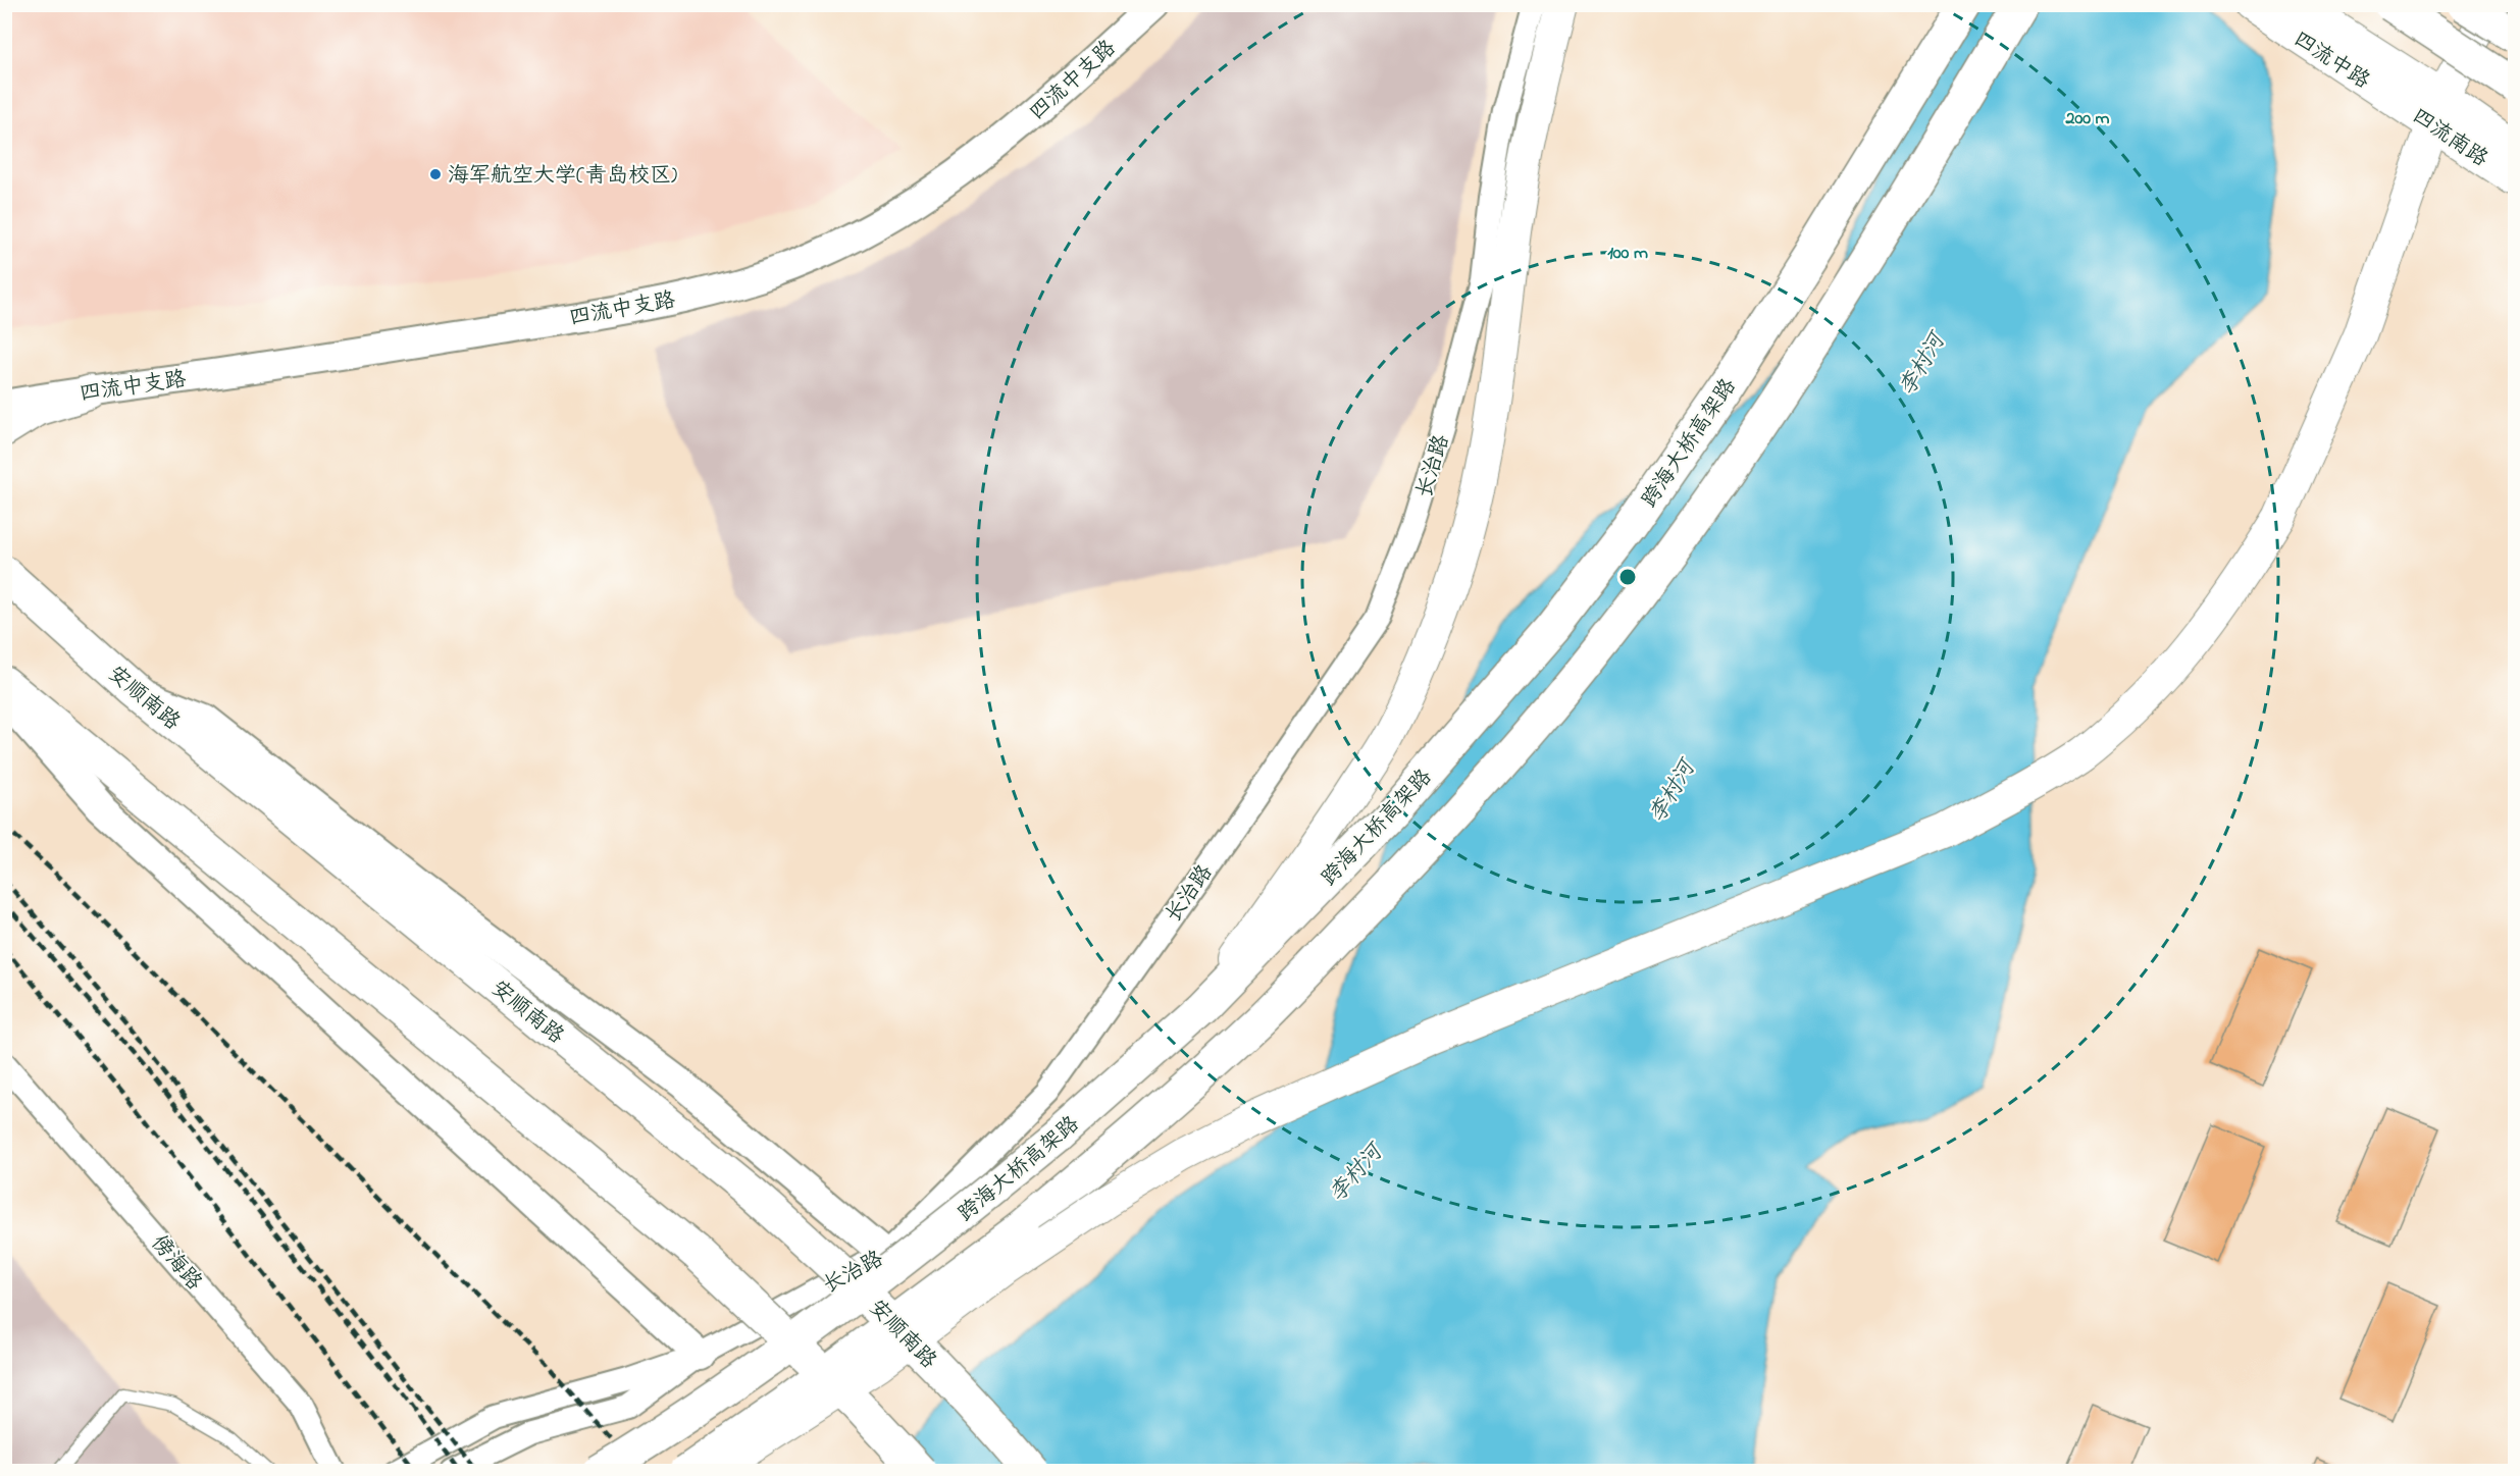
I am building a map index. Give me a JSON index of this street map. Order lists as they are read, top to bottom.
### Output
{
  "streets": {
    "main road": [
      "四流中路",
      "四流南路",
      "跨海大桥高架路",
      "安顺南路"
    ],
    "street": ["四流中支路", "长治路", "傍海路"]
  },
  "crossings": [
    ["四流中路", "四流南路"]
  ],
  "water": ["李村河"],
  "places": ["海军航空大学(青岛校区)"],
  "rings": ["200 m", "100 m"]
}
